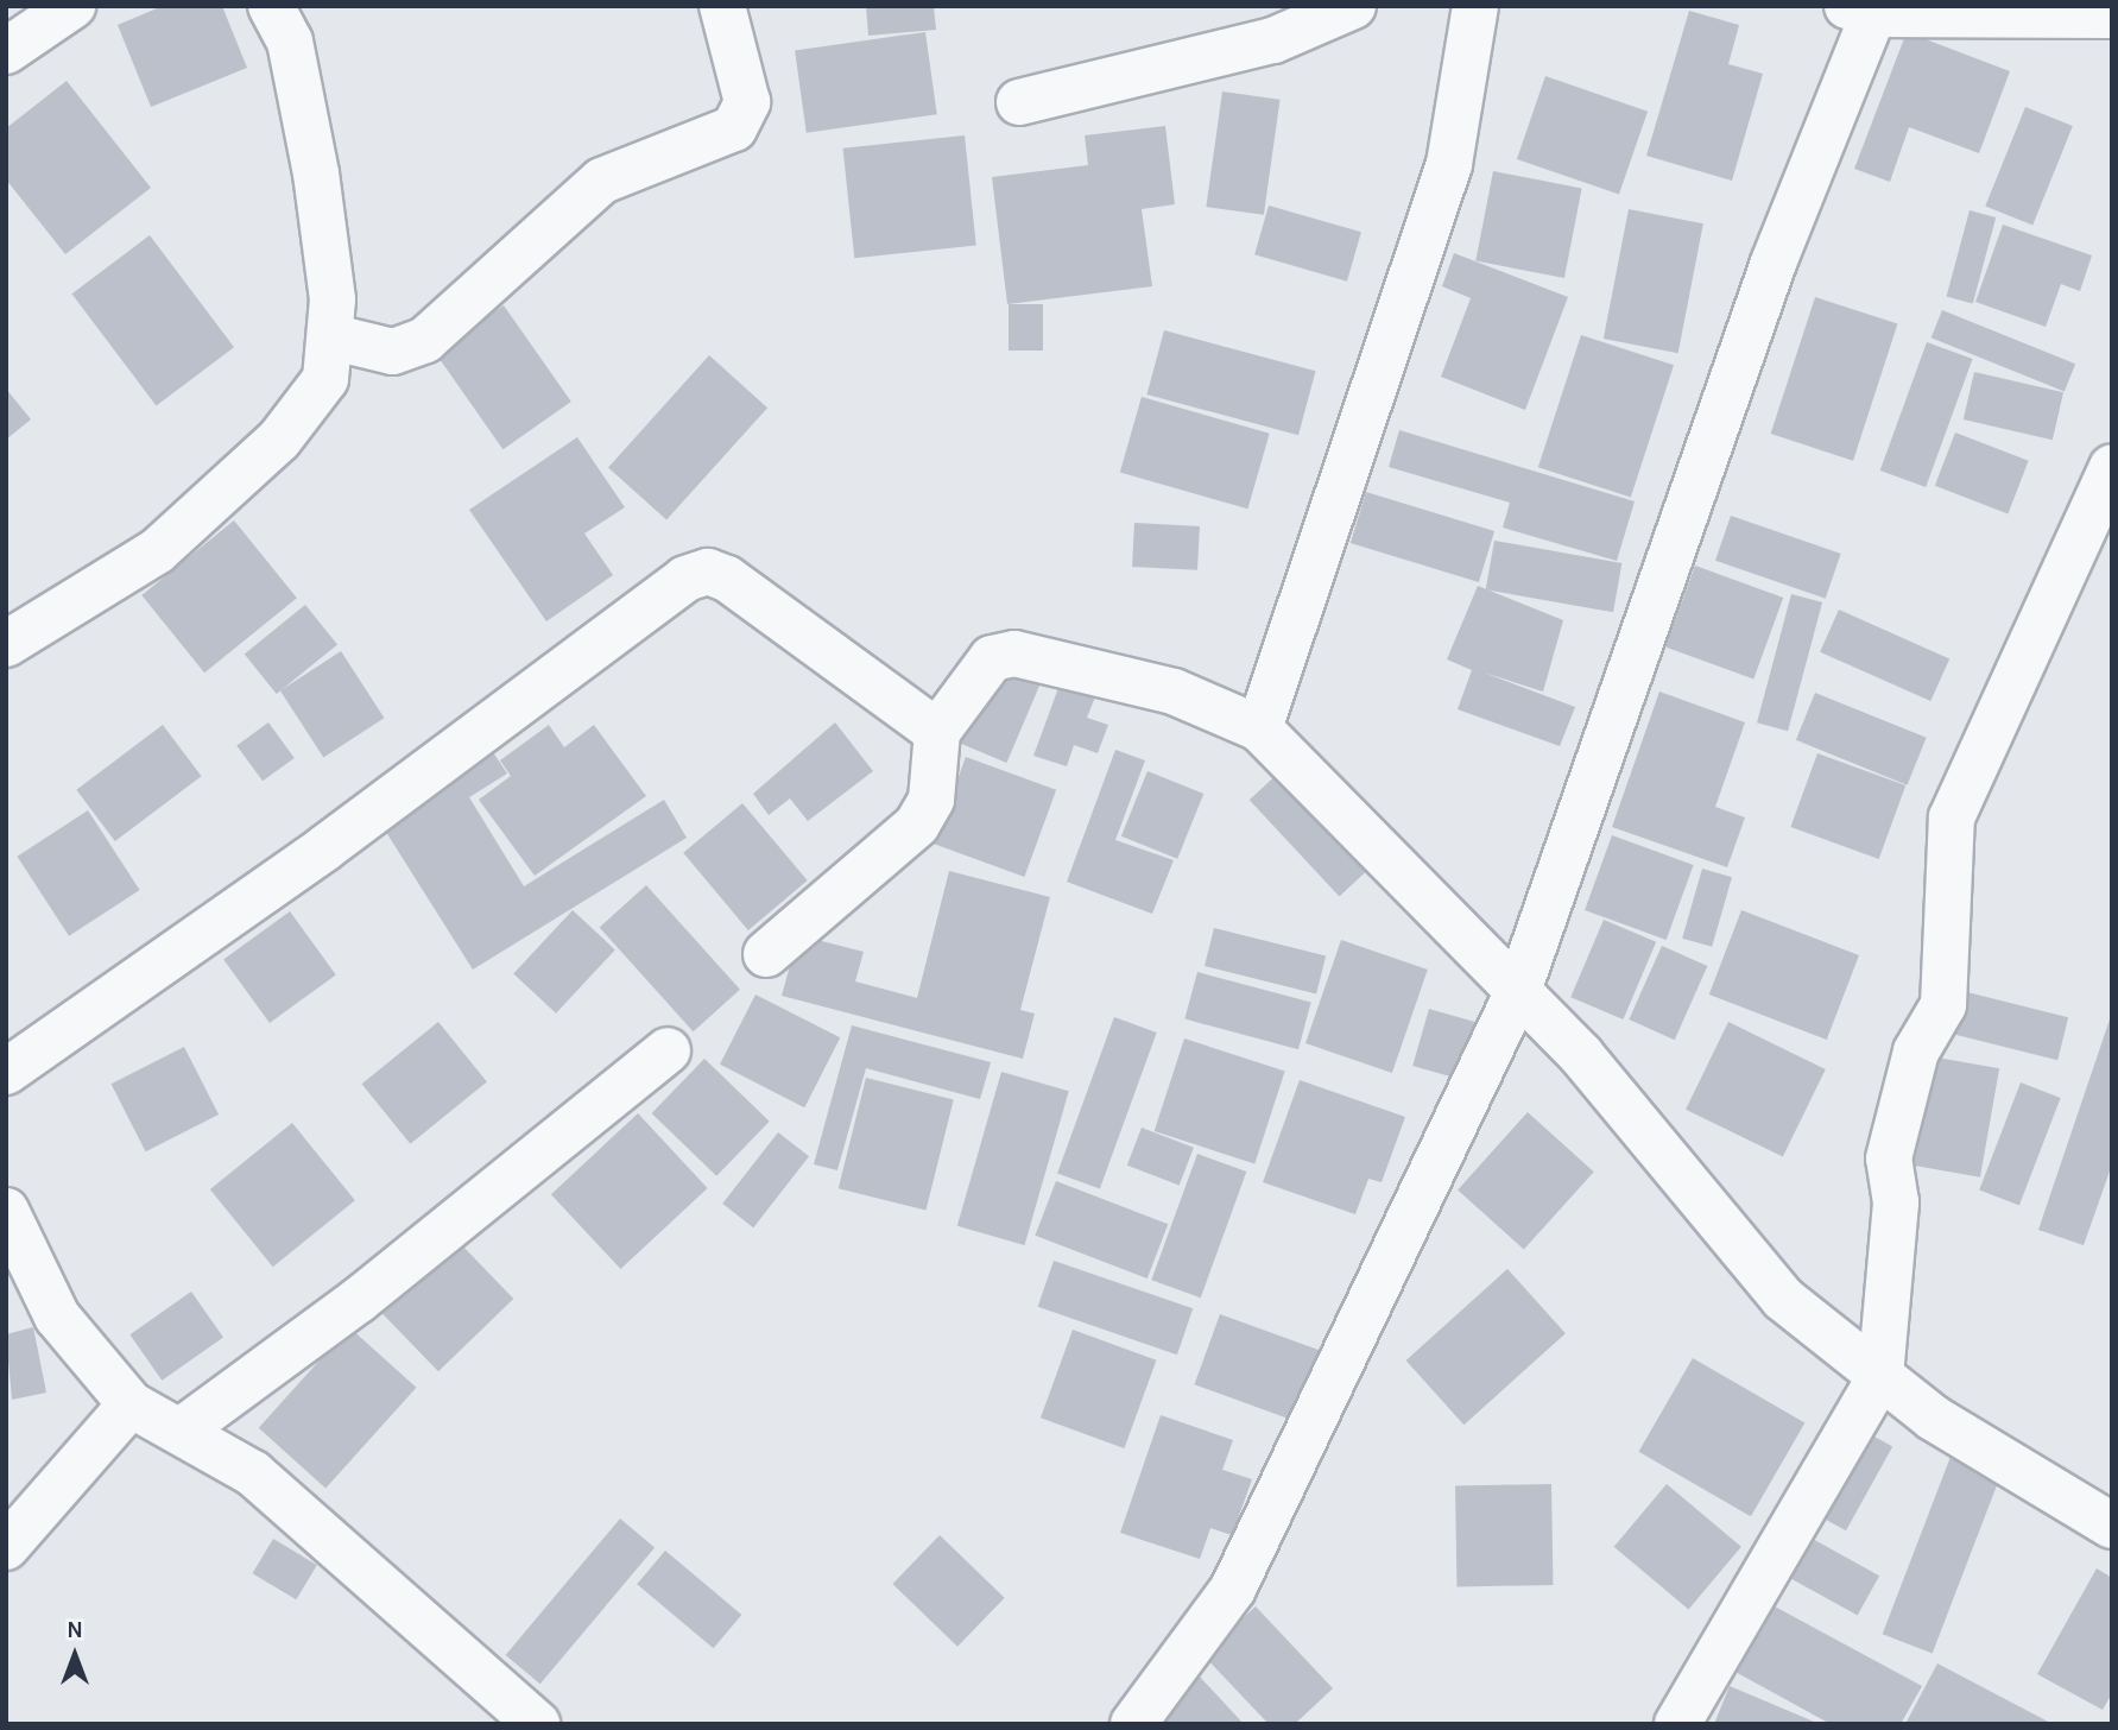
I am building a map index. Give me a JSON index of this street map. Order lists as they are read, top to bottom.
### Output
{
  "north": "top"
}
